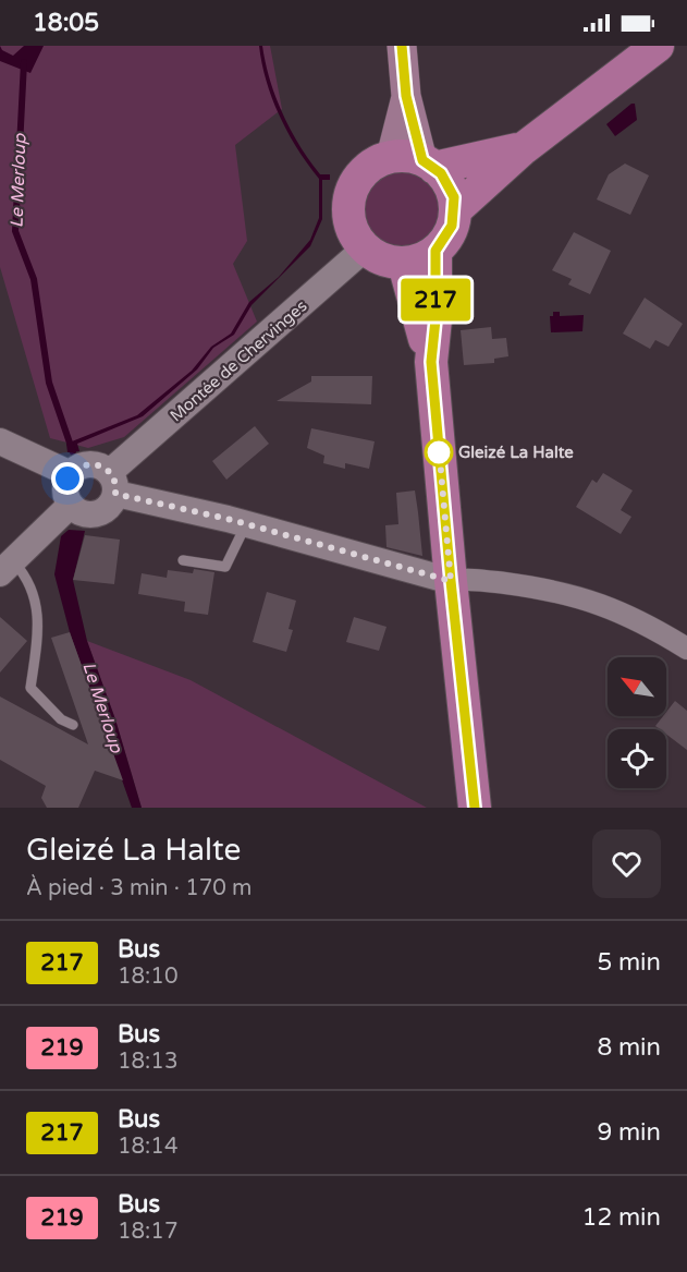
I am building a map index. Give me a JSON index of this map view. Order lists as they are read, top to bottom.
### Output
{
  "streets": {
    "street": ["Montée de Chervinges"]
  },
  "water": ["Le Merloup"],
  "places": ["Gleizé La Halte"],
  "lines": ["bus line 217"],
  "north": "top left",
  "page": {
    "status": "18:05",
    "on_map": "217",
    "heading": ["Gleizé La Halte", "À pied · 3 min · 170 m"],
    "list": [
      {
        "mark": "217",
        "name": "Bus",
        "note": "18:10",
        "value": "5 min"
      },
      {
        "mark": "219",
        "name": "Bus",
        "note": "18:13",
        "value": "8 min"
      },
      {
        "mark": "217",
        "name": "Bus",
        "note": "18:14",
        "value": "9 min"
      },
      {
        "mark": "219",
        "name": "Bus",
        "note": "18:17",
        "value": "12 min"
      }
    ]
  }
}
